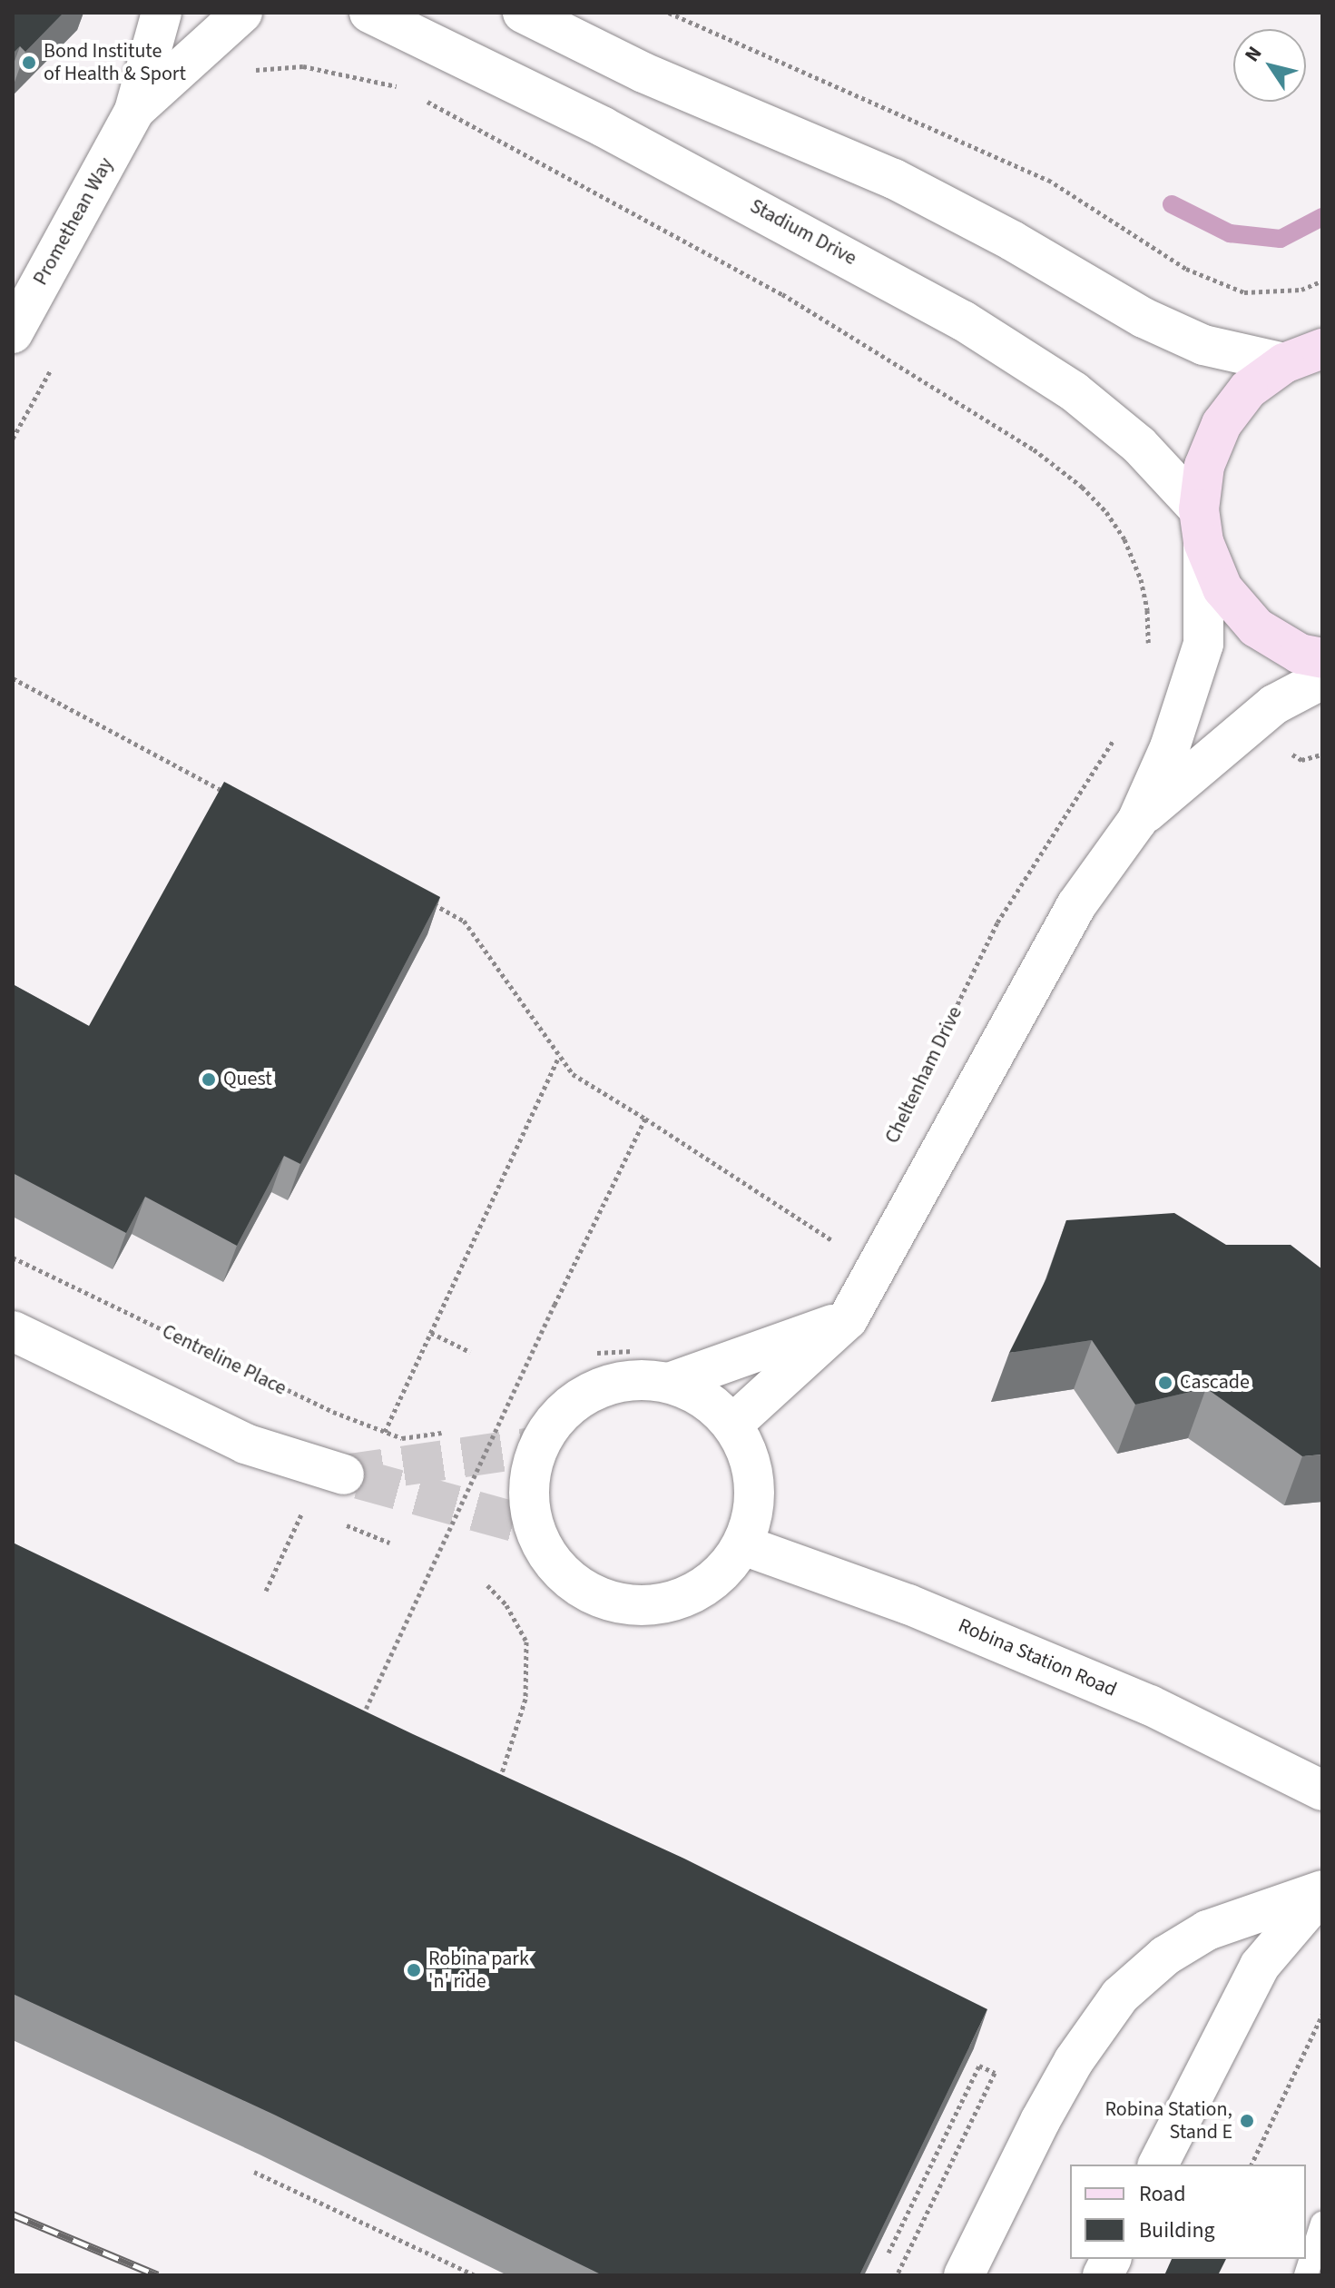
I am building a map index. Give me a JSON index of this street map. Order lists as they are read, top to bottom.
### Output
{
  "streets": {
    "street": ["Promethean Way", "Stadium Drive", "Robina Station Road"],
    "path": ["Cheltenham Drive", "Centreline Place"]
  },
  "places": [
    "Bond Institute of Health & Sport",
    "Quest",
    "Cascade",
    "Robina park 'n' ride",
    "Robina Station, Stand E"
  ],
  "legend": ["Road", "Building"],
  "north": "top left"
}
